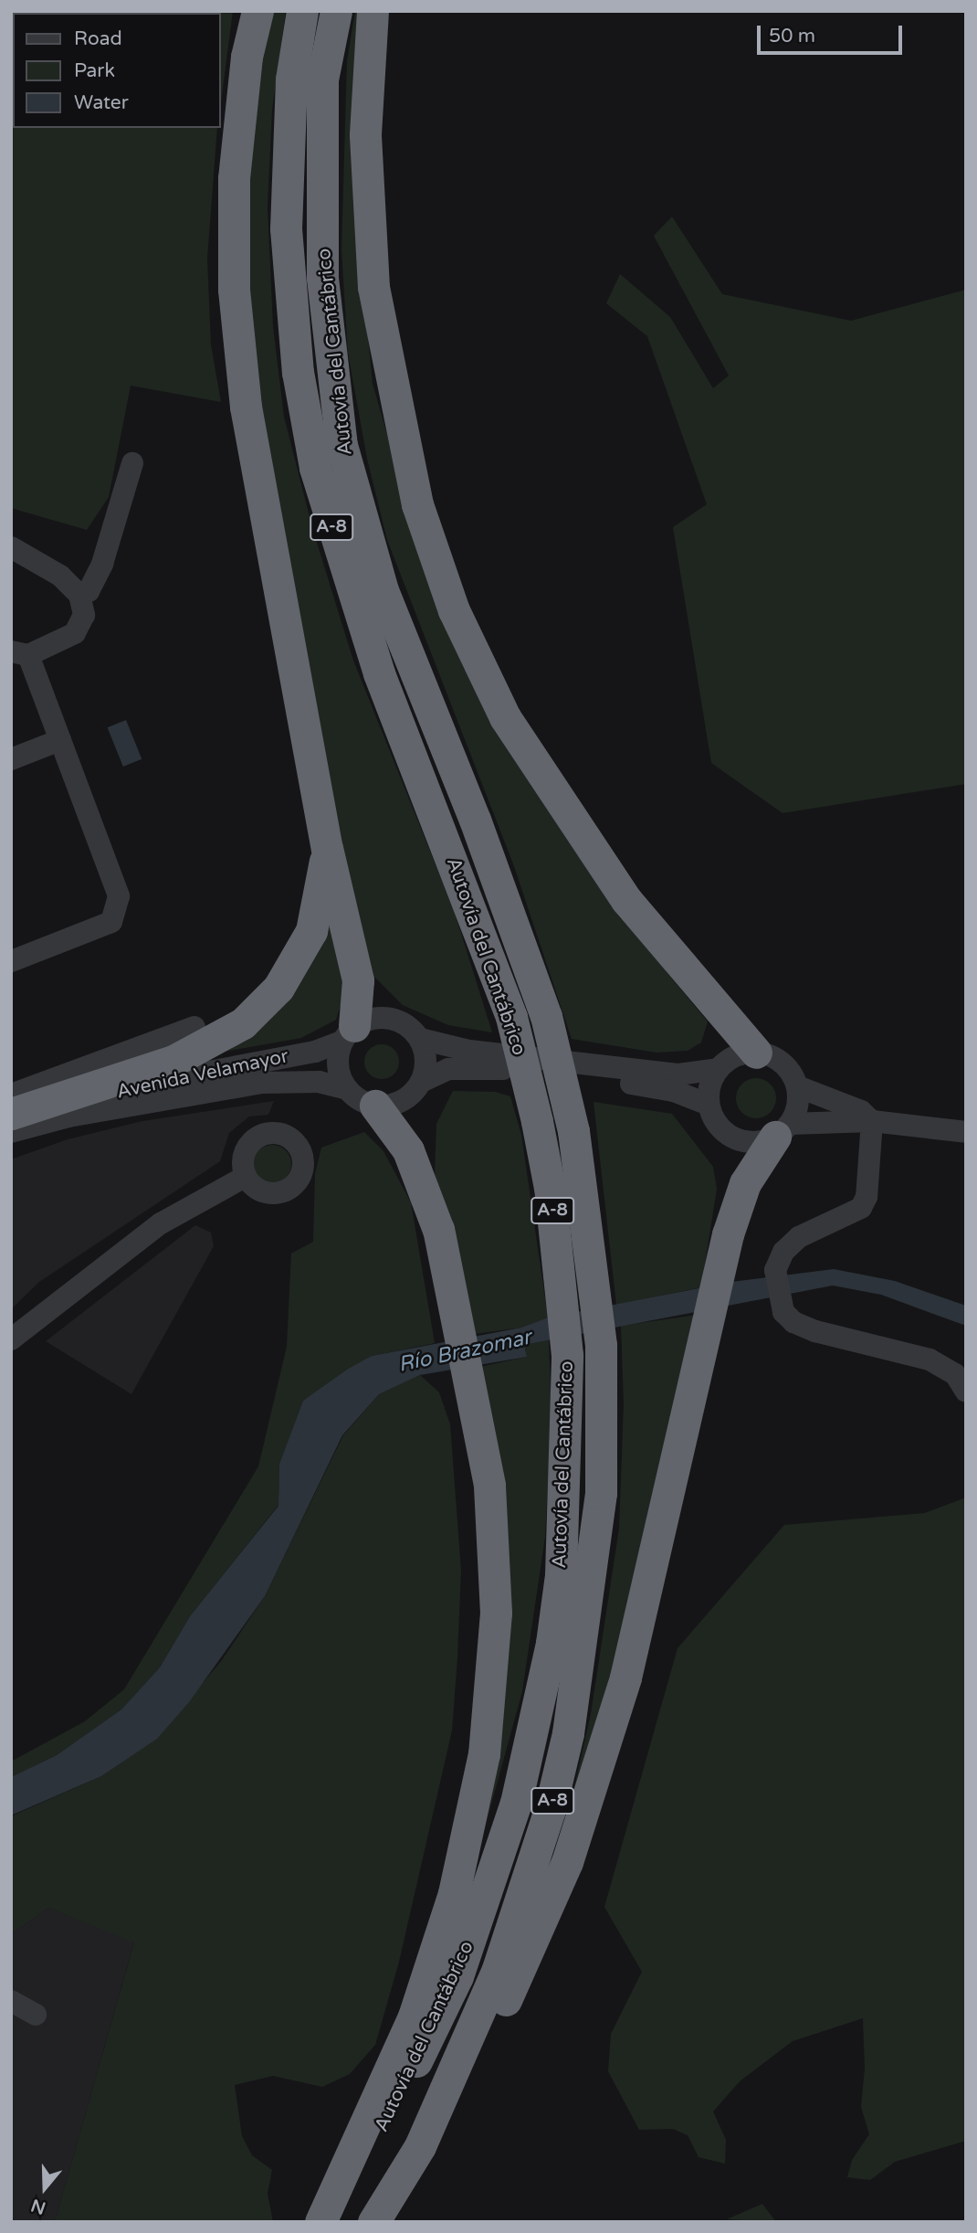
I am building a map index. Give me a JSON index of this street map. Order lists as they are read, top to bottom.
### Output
{
  "streets": {
    "highway": ["Autovía del Cantábrico", "A-8"],
    "street": ["Avenida Velamayor"]
  },
  "water": ["Río Brazomar"],
  "legend": ["Road", "Park", "Water"],
  "scale_bar": "50 m",
  "north": "bottom"
}
